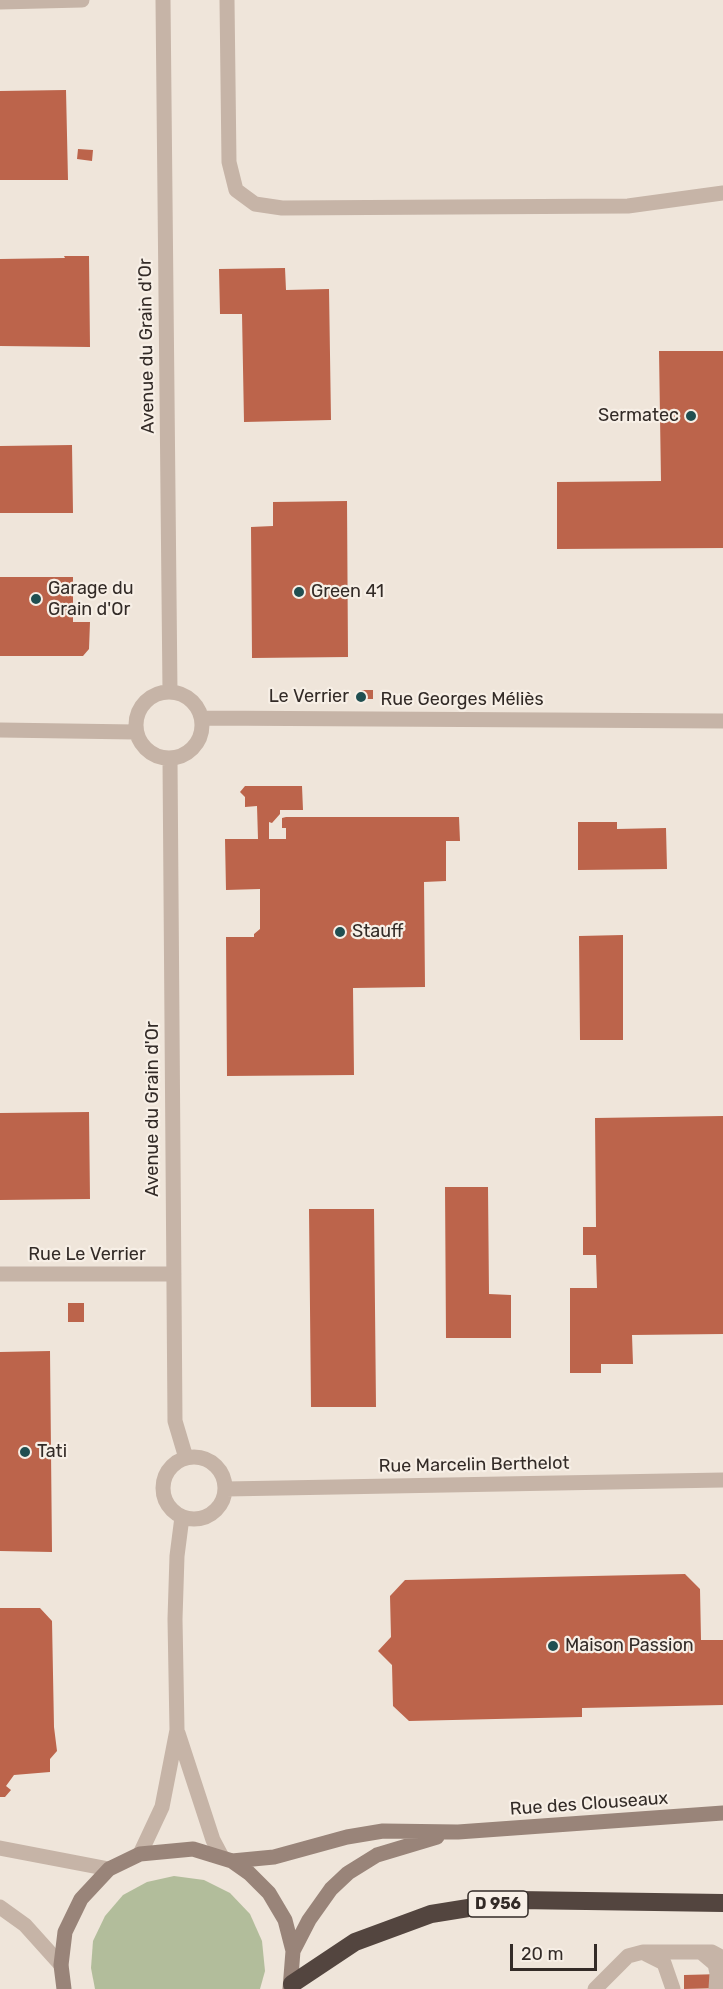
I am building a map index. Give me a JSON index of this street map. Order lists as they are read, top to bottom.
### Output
{
  "streets": {
    "highway": ["D 956"],
    "street": [
      "Avenue du Grain d'Or",
      "Rue Georges Méliès",
      "Rue Le Verrier",
      "Rue Marcelin Berthelot",
      "Rue des Clouseaux"
    ]
  },
  "crossings": [
    ["Avenue du Grain d'Or", "Rue Georges Méliès"],
    ["Avenue du Grain d'Or", "Rue Le Verrier"],
    ["Avenue du Grain d'Or", "Rue Marcelin Berthelot"]
  ],
  "places": [
    "Sermatec",
    "Green 41",
    "Garage du Grain d'Or",
    "Le Verrier",
    "Stauff",
    "Tati",
    "Maison Passion"
  ],
  "scale_bar": "20 m"
}
